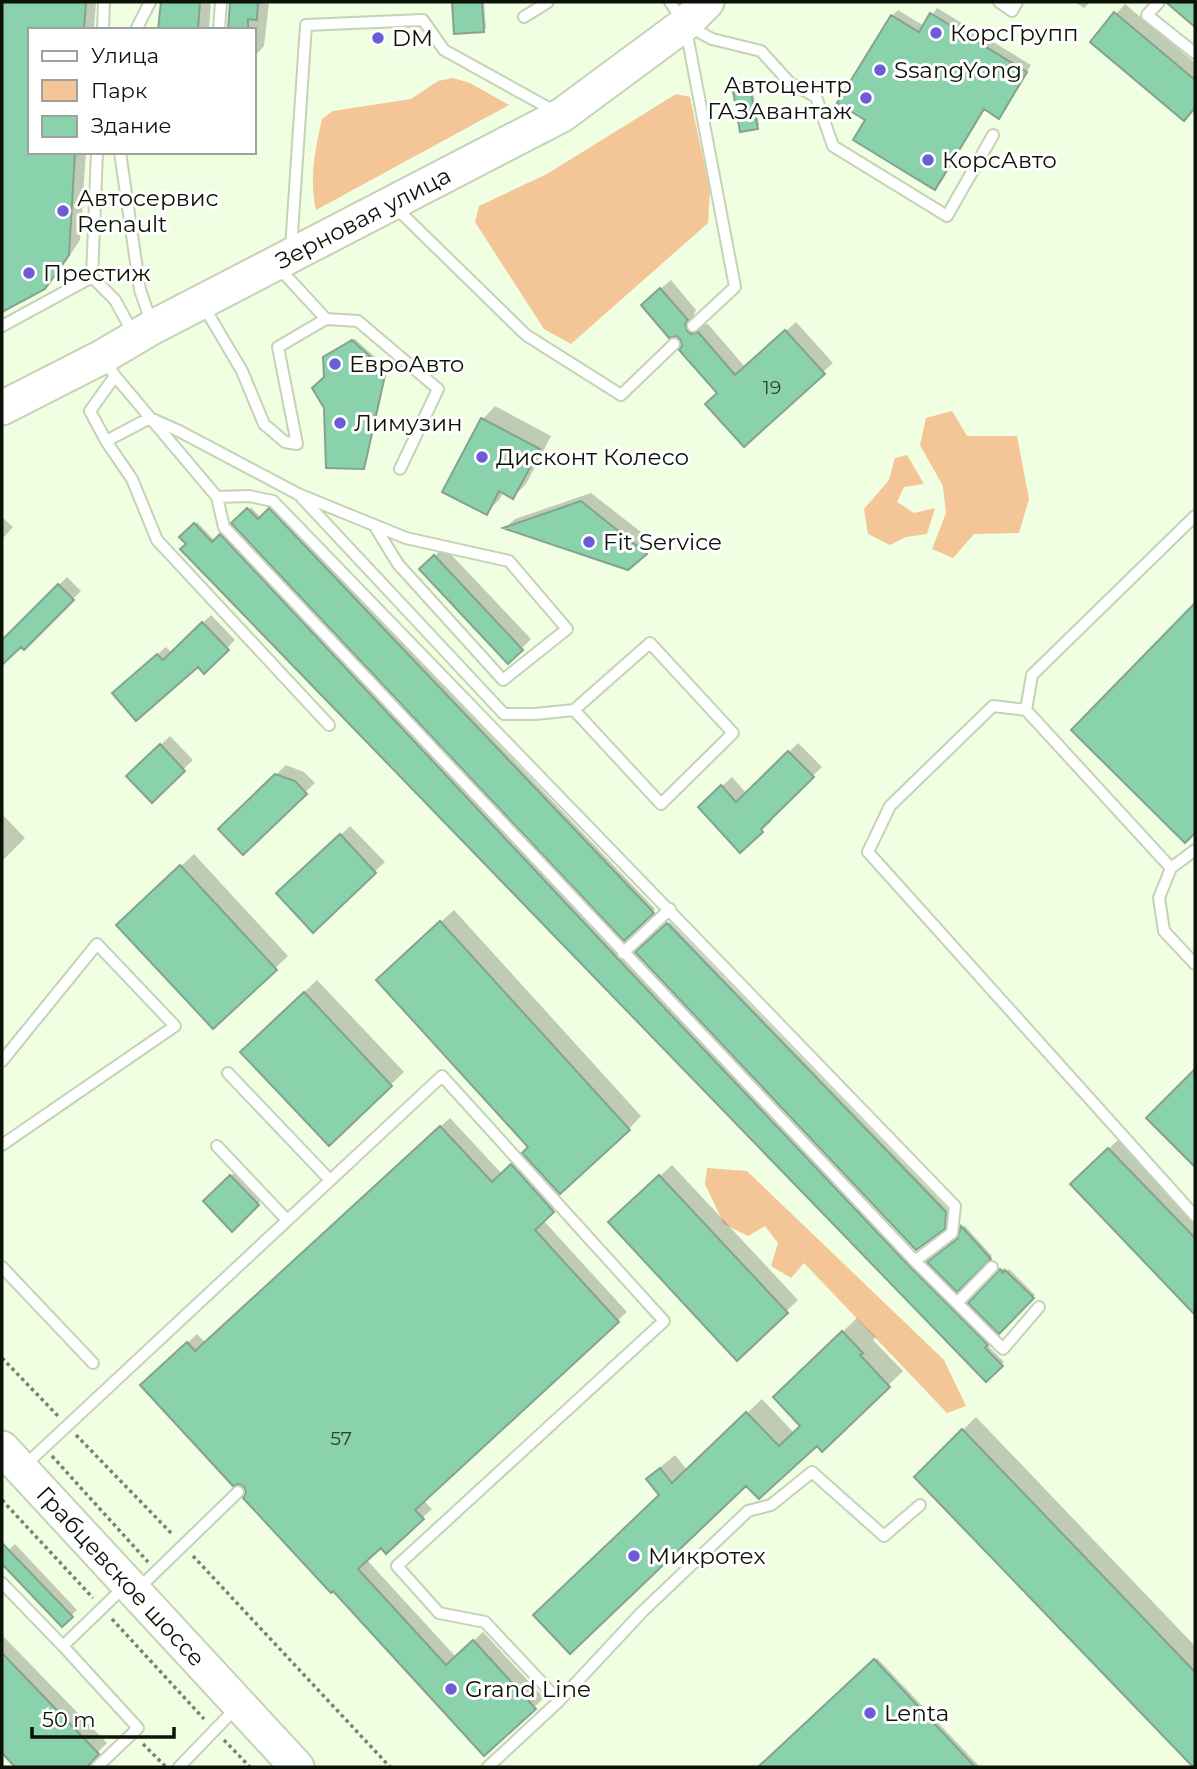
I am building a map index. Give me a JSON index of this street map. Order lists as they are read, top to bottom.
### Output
{
  "streets": {
    "main road": ["Зерновая улица", "Грабцевское шоссе"]
  },
  "places": [
    "КорсГрупп",
    "DM",
    "SsangYong",
    "Автоцентр ГАЗАвантаж",
    "КорсАвто",
    "Автосервис Renault",
    "Престиж",
    "ЕвроАвто",
    "Лимузин",
    "Дисконт Колесо",
    "Fit Service",
    "Микротех",
    "Grand Line",
    "Lenta"
  ],
  "house_numbers": ["19", "57"],
  "legend": ["Улица", "Парк", "Здание"],
  "scale_bar": "50 m"
}
